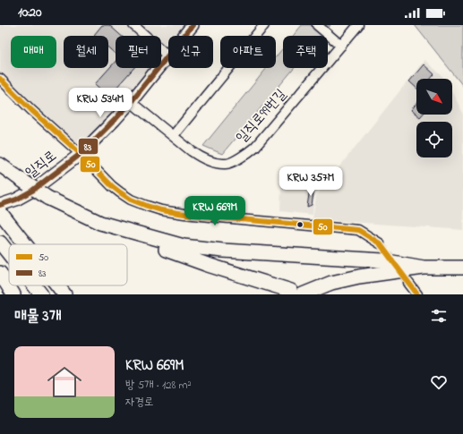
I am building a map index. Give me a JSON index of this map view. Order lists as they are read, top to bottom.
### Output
{
  "streets": {
    "main road": ["일직로"],
    "street": ["일직로99번길"]
  },
  "crossings": [
    ["일직로99번길", "일직로"]
  ],
  "lines": ["transit line 83", "transit line 50"],
  "legend": ["50", "83"],
  "north": "bottom right",
  "page": {
    "status": "10:20",
    "chip": [
      "매매",
      "월세",
      "필터",
      "신규",
      "아파트",
      "주택"
    ],
    "price": ["KRW 534M", "KRW 357M", "KRW 669M"],
    "heading": "매물 3개",
    "list": [
      {
        "name": "KRW 669M",
        "note": "방 5개 · 128 m² · 자경로"
      }
    ]
  }
}
